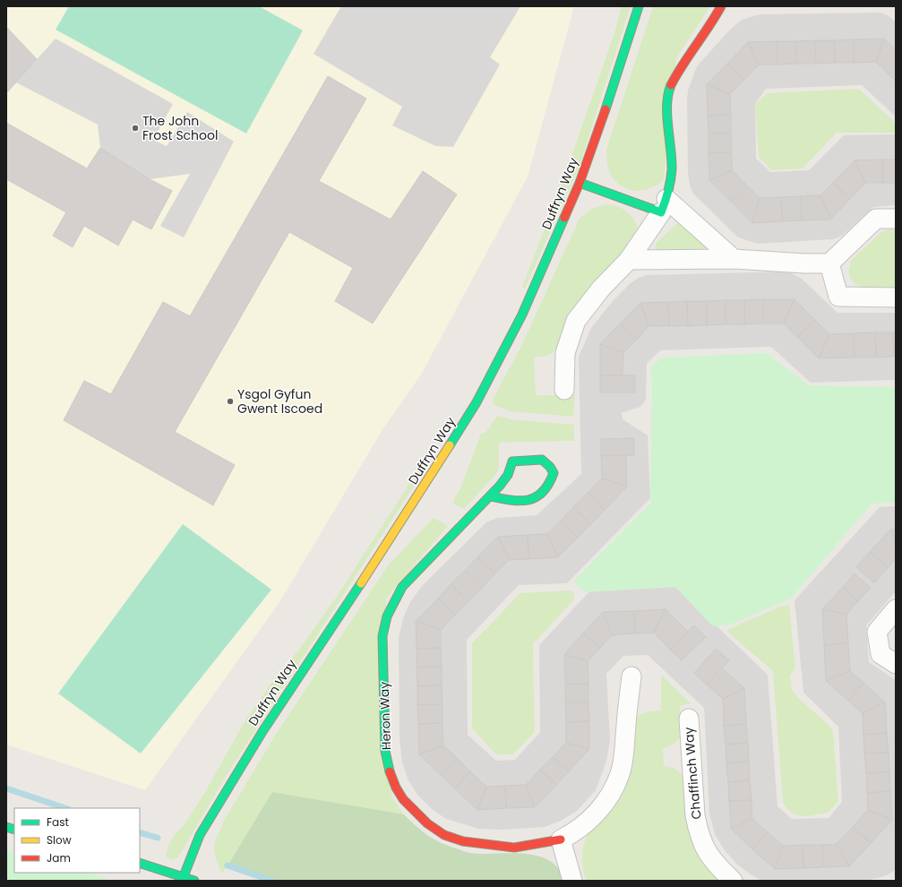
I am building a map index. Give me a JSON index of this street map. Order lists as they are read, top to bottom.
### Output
{
  "streets": {
    "street": ["Duffryn Way", "Heron Way", "Chaffinch Way"]
  },
  "places": ["The John Frost School", "Ysgol Gyfun Gwent Iscoed"],
  "legend": ["Fast", "Slow", "Jam"]
}
